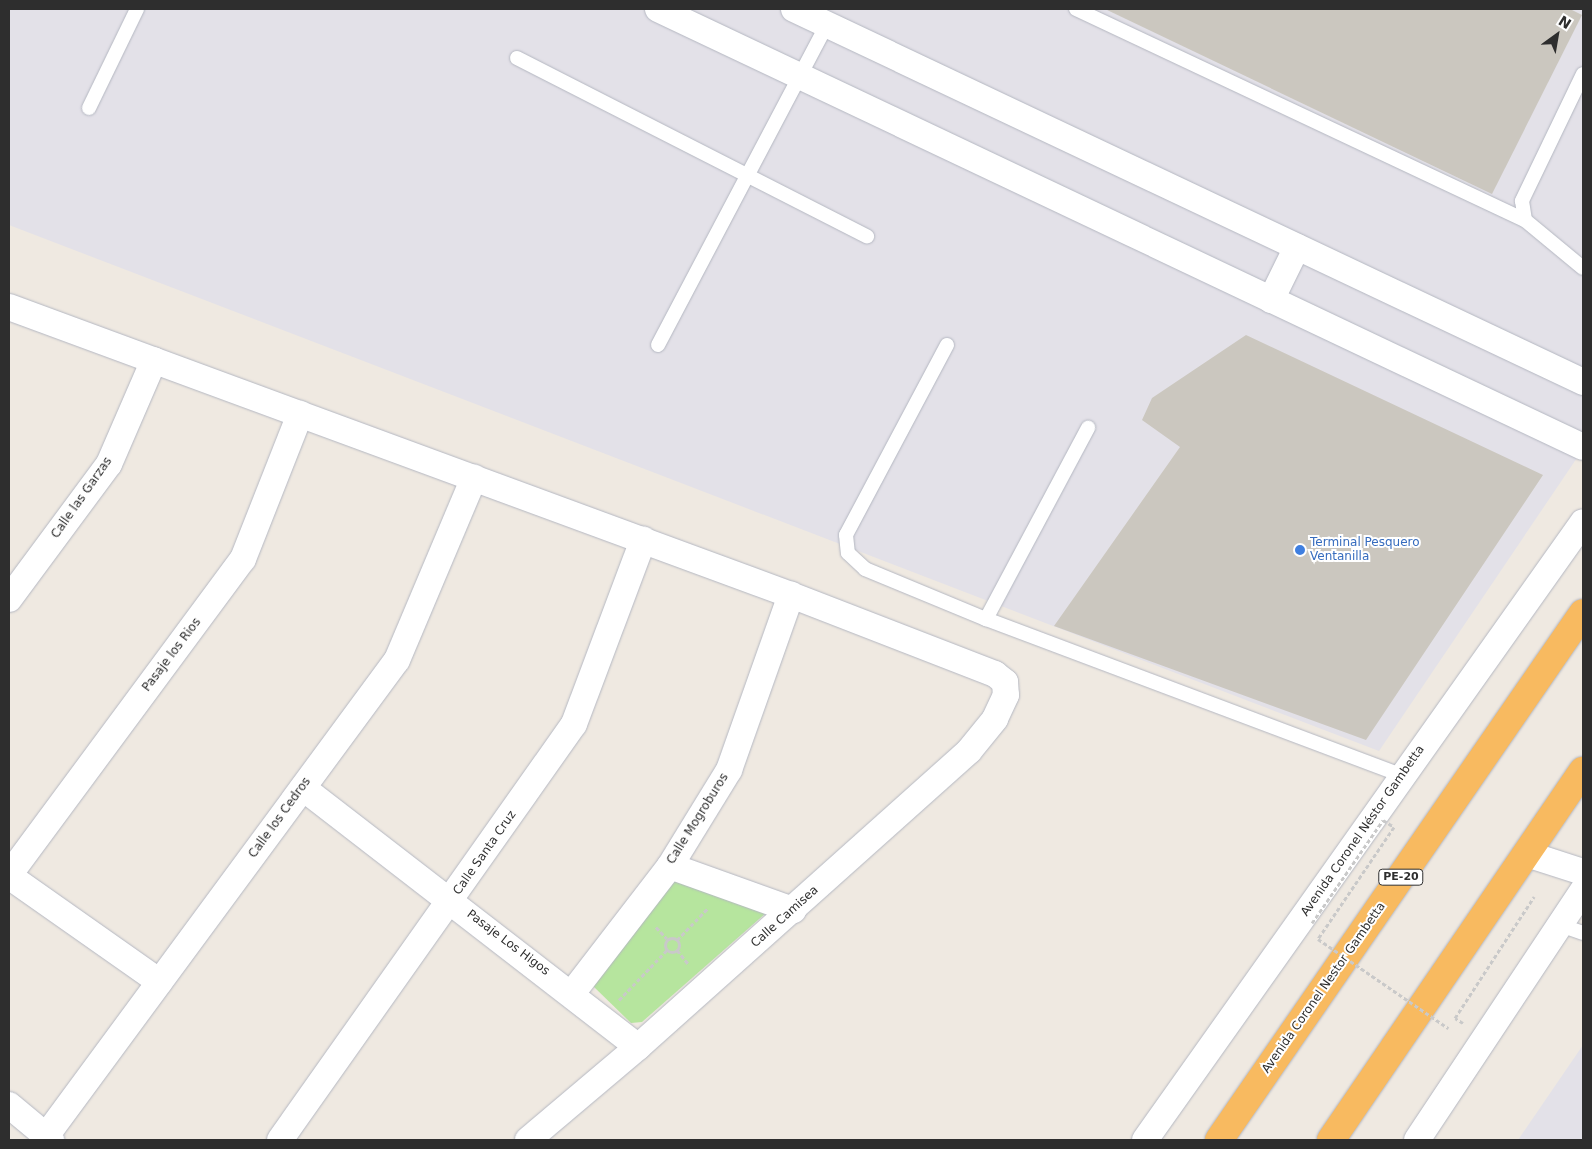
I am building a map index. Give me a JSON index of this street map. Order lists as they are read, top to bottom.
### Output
{
  "streets": {
    "highway": ["PE-20", "Avenida Coronel Nestor Gambetta"],
    "street": [
      "Calle las Garzas",
      "Pasaje los Rios",
      "Calle los Cedros",
      "Calle Mogroburos",
      "Avenida Coronel Néstor Gambetta",
      "Calle Santa Cruz",
      "Calle Camisea",
      "Pasaje Los Higos"
    ]
  },
  "crossings": [
    ["Calle los Cedros", "Pasaje Los Higos"],
    ["Calle Mogroburos", "Calle Camisea"],
    ["Calle Mogroburos", "Pasaje Los Higos"],
    ["Calle Santa Cruz", "Pasaje Los Higos"],
    ["Calle Camisea", "Pasaje Los Higos"]
  ],
  "places": ["Terminal Pesquero Ventanilla"],
  "north": "top right"
}
